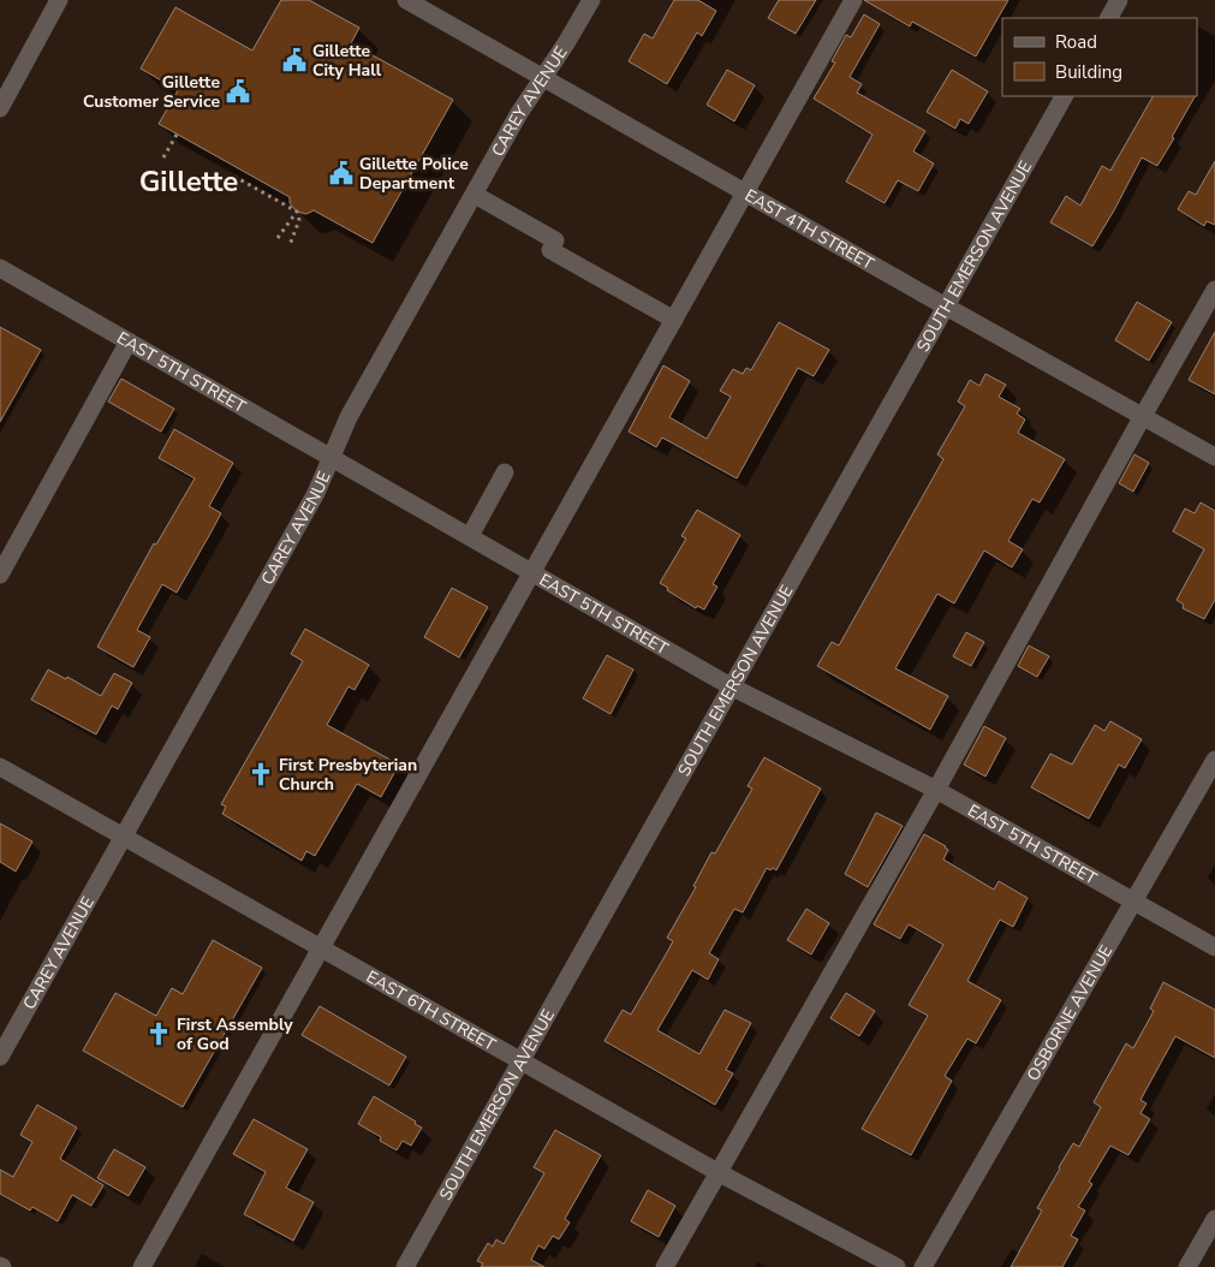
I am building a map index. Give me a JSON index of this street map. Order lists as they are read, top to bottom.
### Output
{
  "streets": {
    "street": [
      "CAREY AVENUE",
      "EAST 4TH STREET",
      "SOUTH EMERSON AVENUE",
      "EAST 5TH STREET",
      "EAST 6TH STREET",
      "OSBORNE AVENUE"
    ]
  },
  "crossings": [
    ["CAREY AVENUE", "EAST 4TH STREET"],
    ["CAREY AVENUE", "EAST 5TH STREET"],
    ["CAREY AVENUE", "EAST 6TH STREET"],
    ["EAST 4TH STREET", "SOUTH EMERSON AVENUE"],
    ["SOUTH EMERSON AVENUE", "EAST 5TH STREET"],
    ["SOUTH EMERSON AVENUE", "EAST 6TH STREET"],
    ["EAST 5TH STREET", "OSBORNE AVENUE"]
  ],
  "districts": ["Gillette"],
  "places": {
    "public building": ["Gillette City Hall", "Gillette Customer Service", "Gillette Police Department"],
    "church": ["First Presbyterian Church", "First Assembly of God"]
  },
  "legend": ["Road", "Building"]
}
